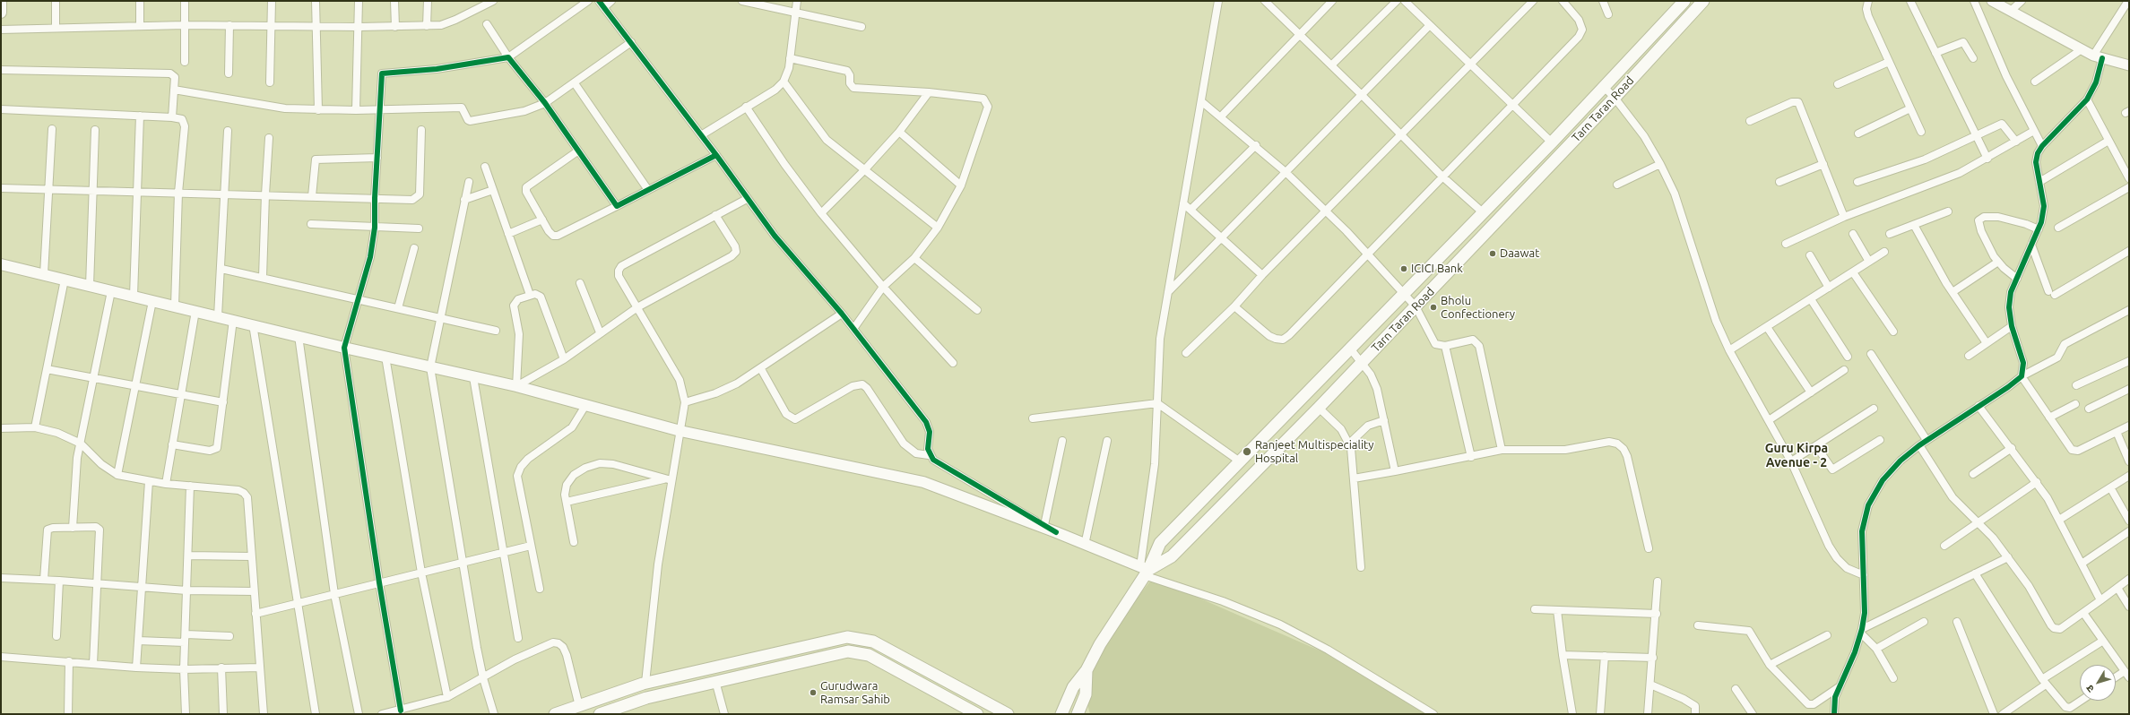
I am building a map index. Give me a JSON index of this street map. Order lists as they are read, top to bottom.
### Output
{
  "streets": {
    "main road": ["Tarn Taran Road"]
  },
  "districts": ["Guru Kirpa Avenue - 2"],
  "places": [
    "Daawat",
    "ICICI Bank",
    "Bholu Confectionery",
    "Ranjeet Multispeciality Hospital",
    "Gurudwara Ramsar Sahib"
  ],
  "north": "bottom left"
}
